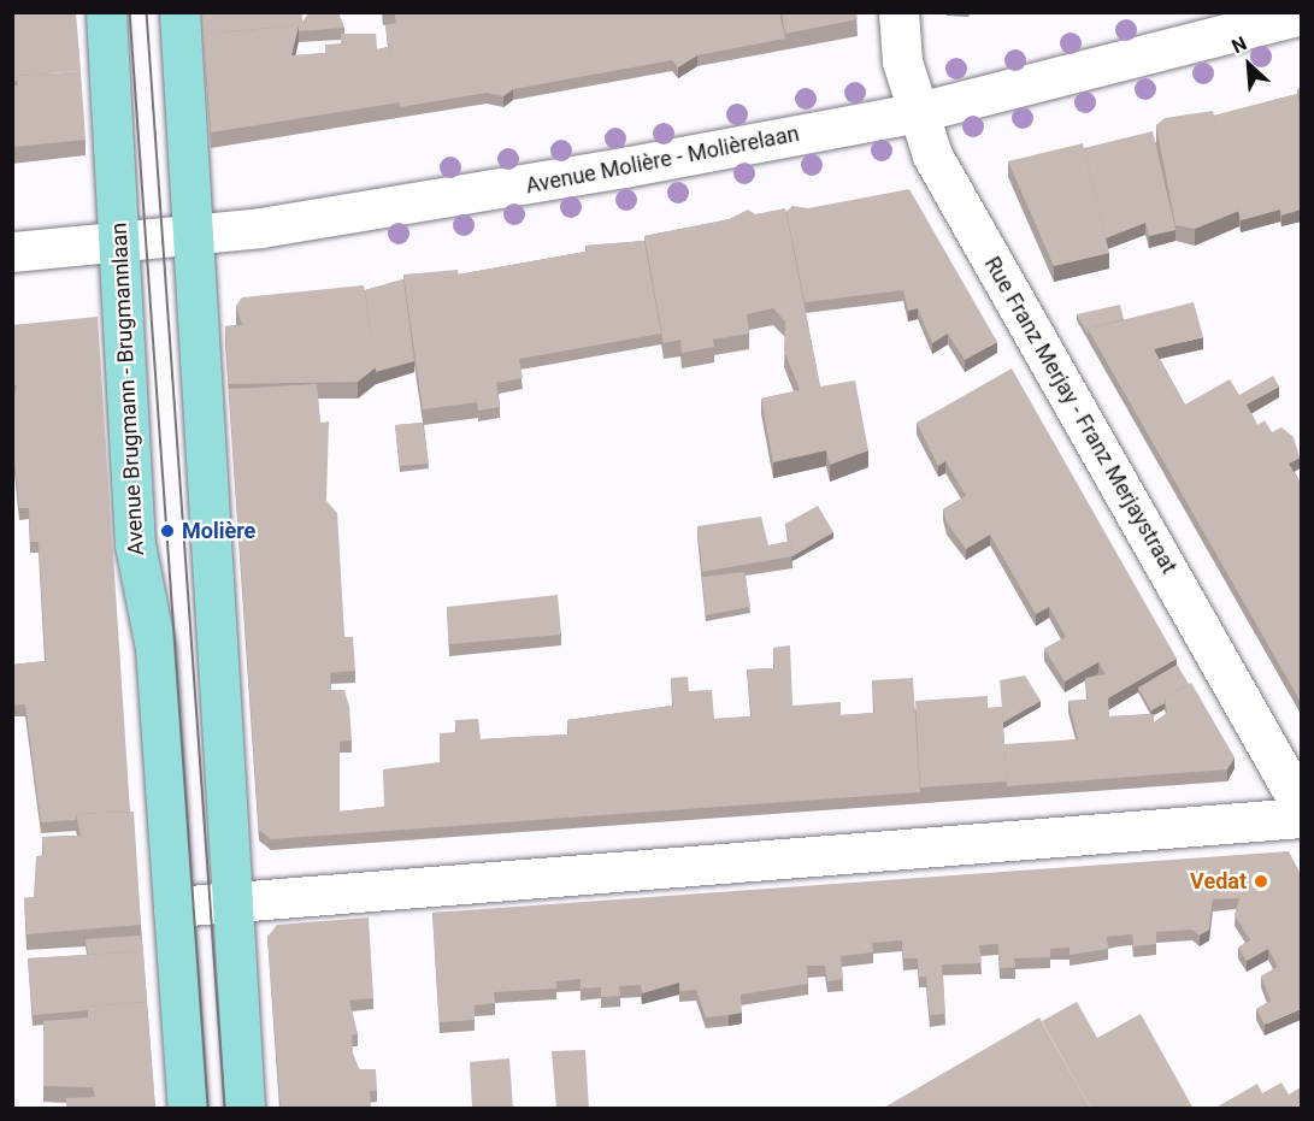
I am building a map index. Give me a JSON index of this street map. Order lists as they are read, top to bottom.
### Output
{
  "streets": {
    "main road": ["Avenue Brugmann - Brugmannlaan"],
    "street": ["Avenue Molière - Molièrelaan", "Rue Franz Merjay - Franz Merjaystraat"]
  },
  "crossings": [
    ["Avenue Molière - Molièrelaan", "Avenue Brugmann - Brugmannlaan"],
    ["Avenue Molière - Molièrelaan", "Rue Franz Merjay - Franz Merjaystraat"]
  ],
  "places": ["Molière", "Vedat"],
  "north": "top left"
}
